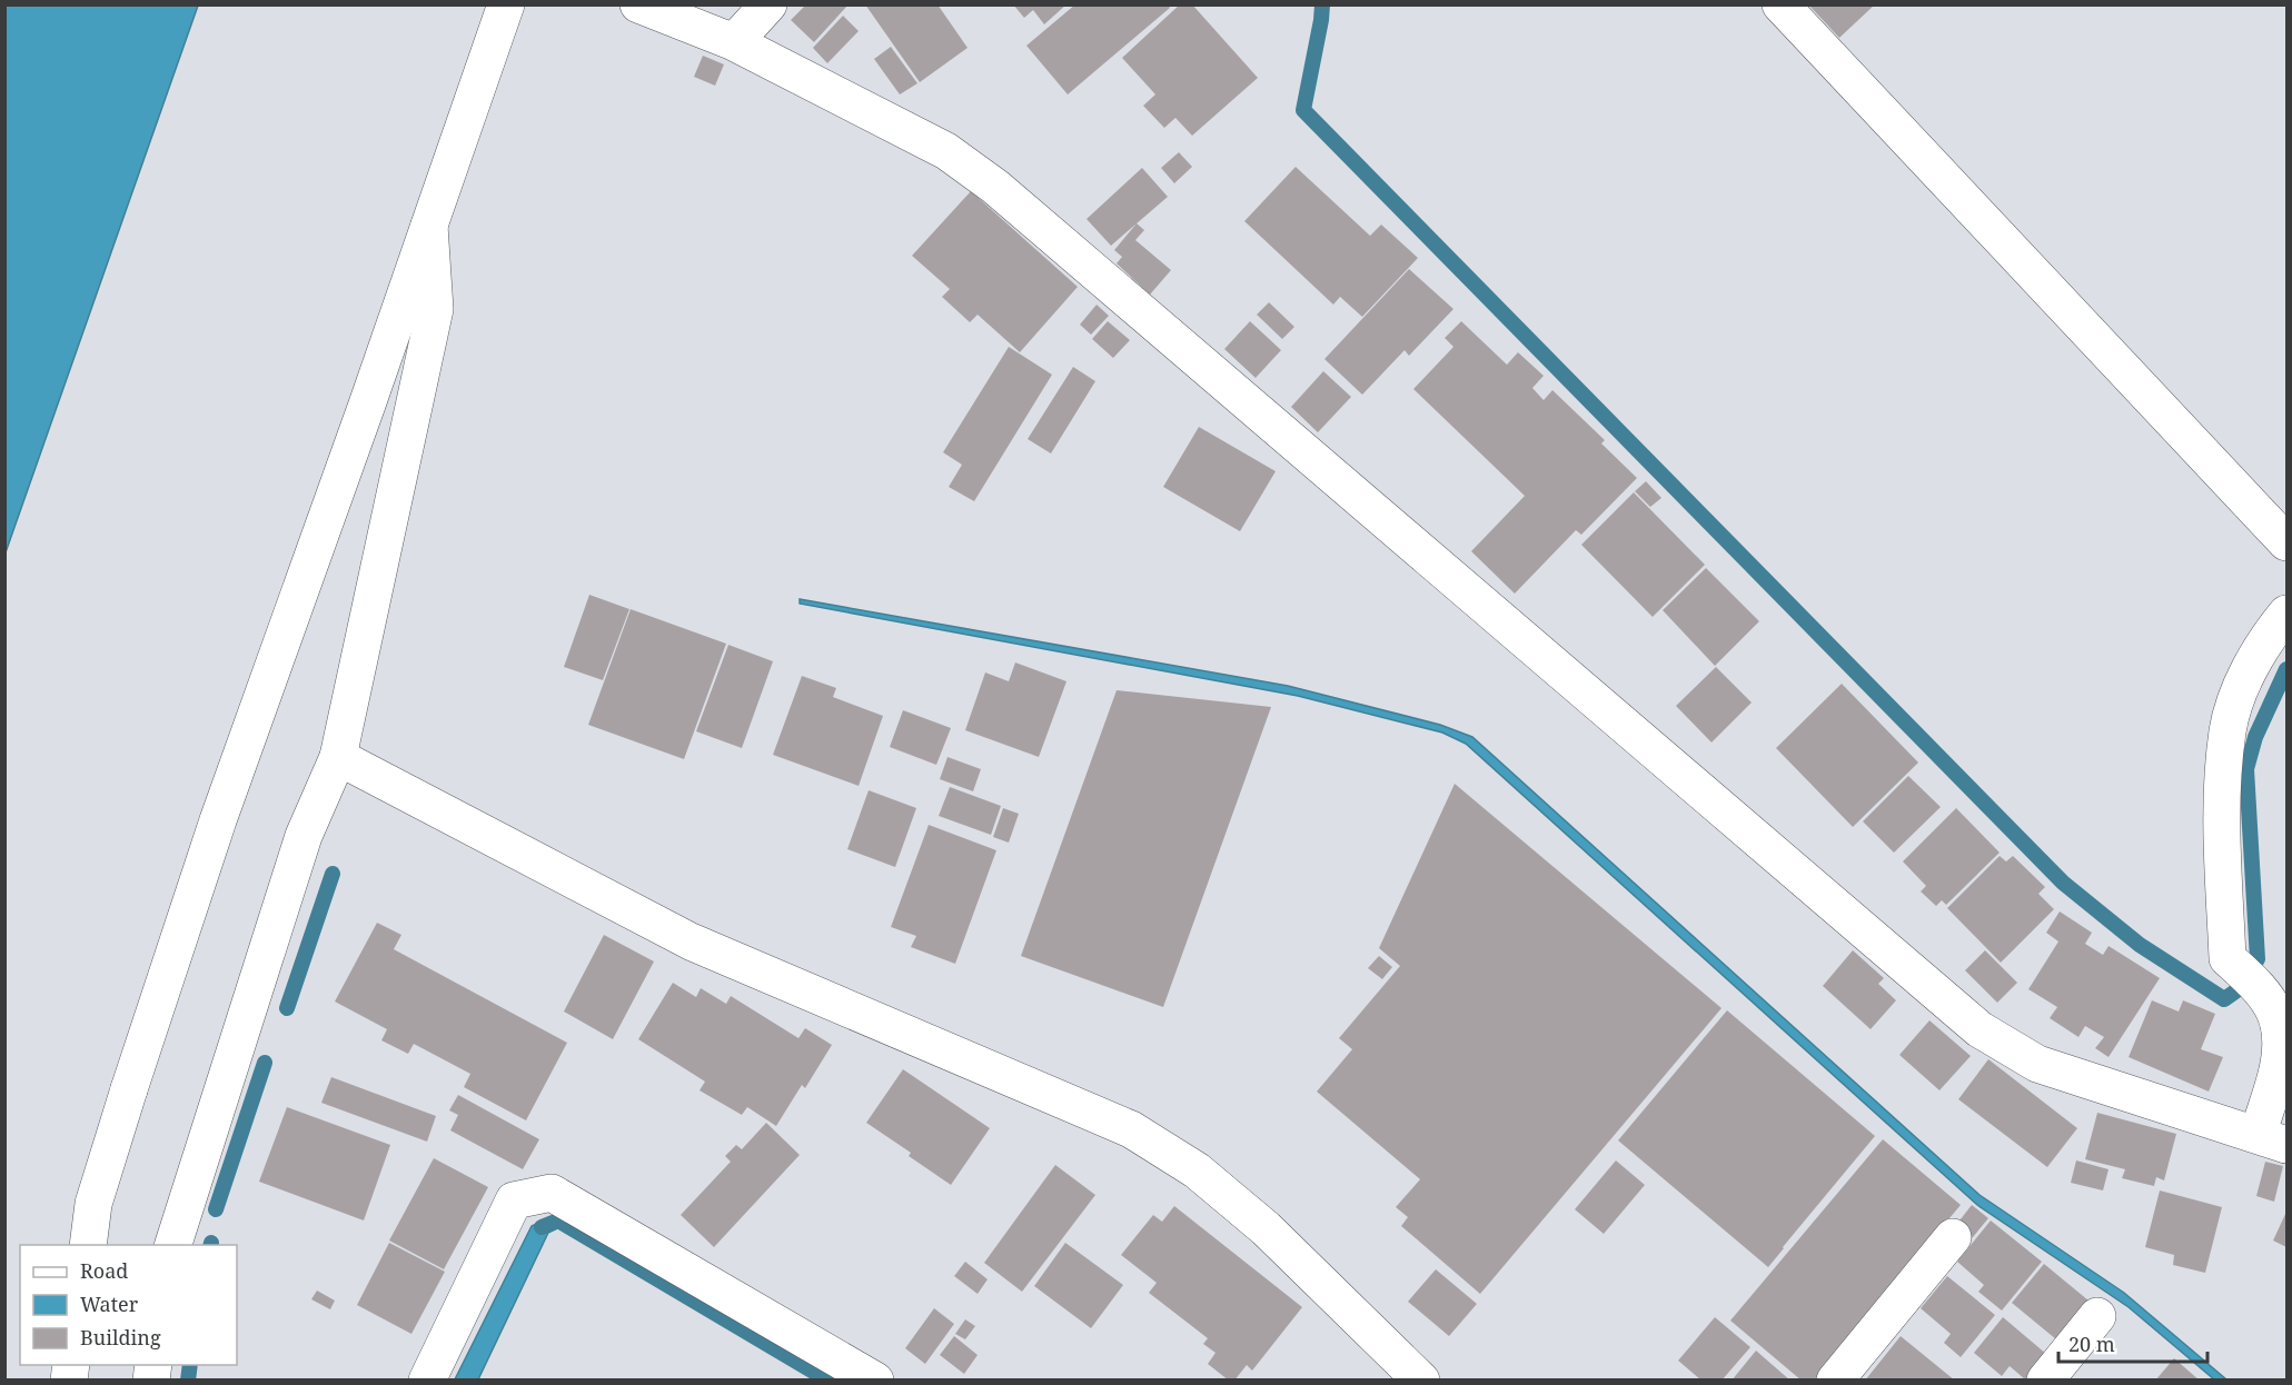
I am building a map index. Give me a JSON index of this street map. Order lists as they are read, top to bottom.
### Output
{
  "legend": ["Road", "Water", "Building"],
  "scale_bar": "20 m"
}
